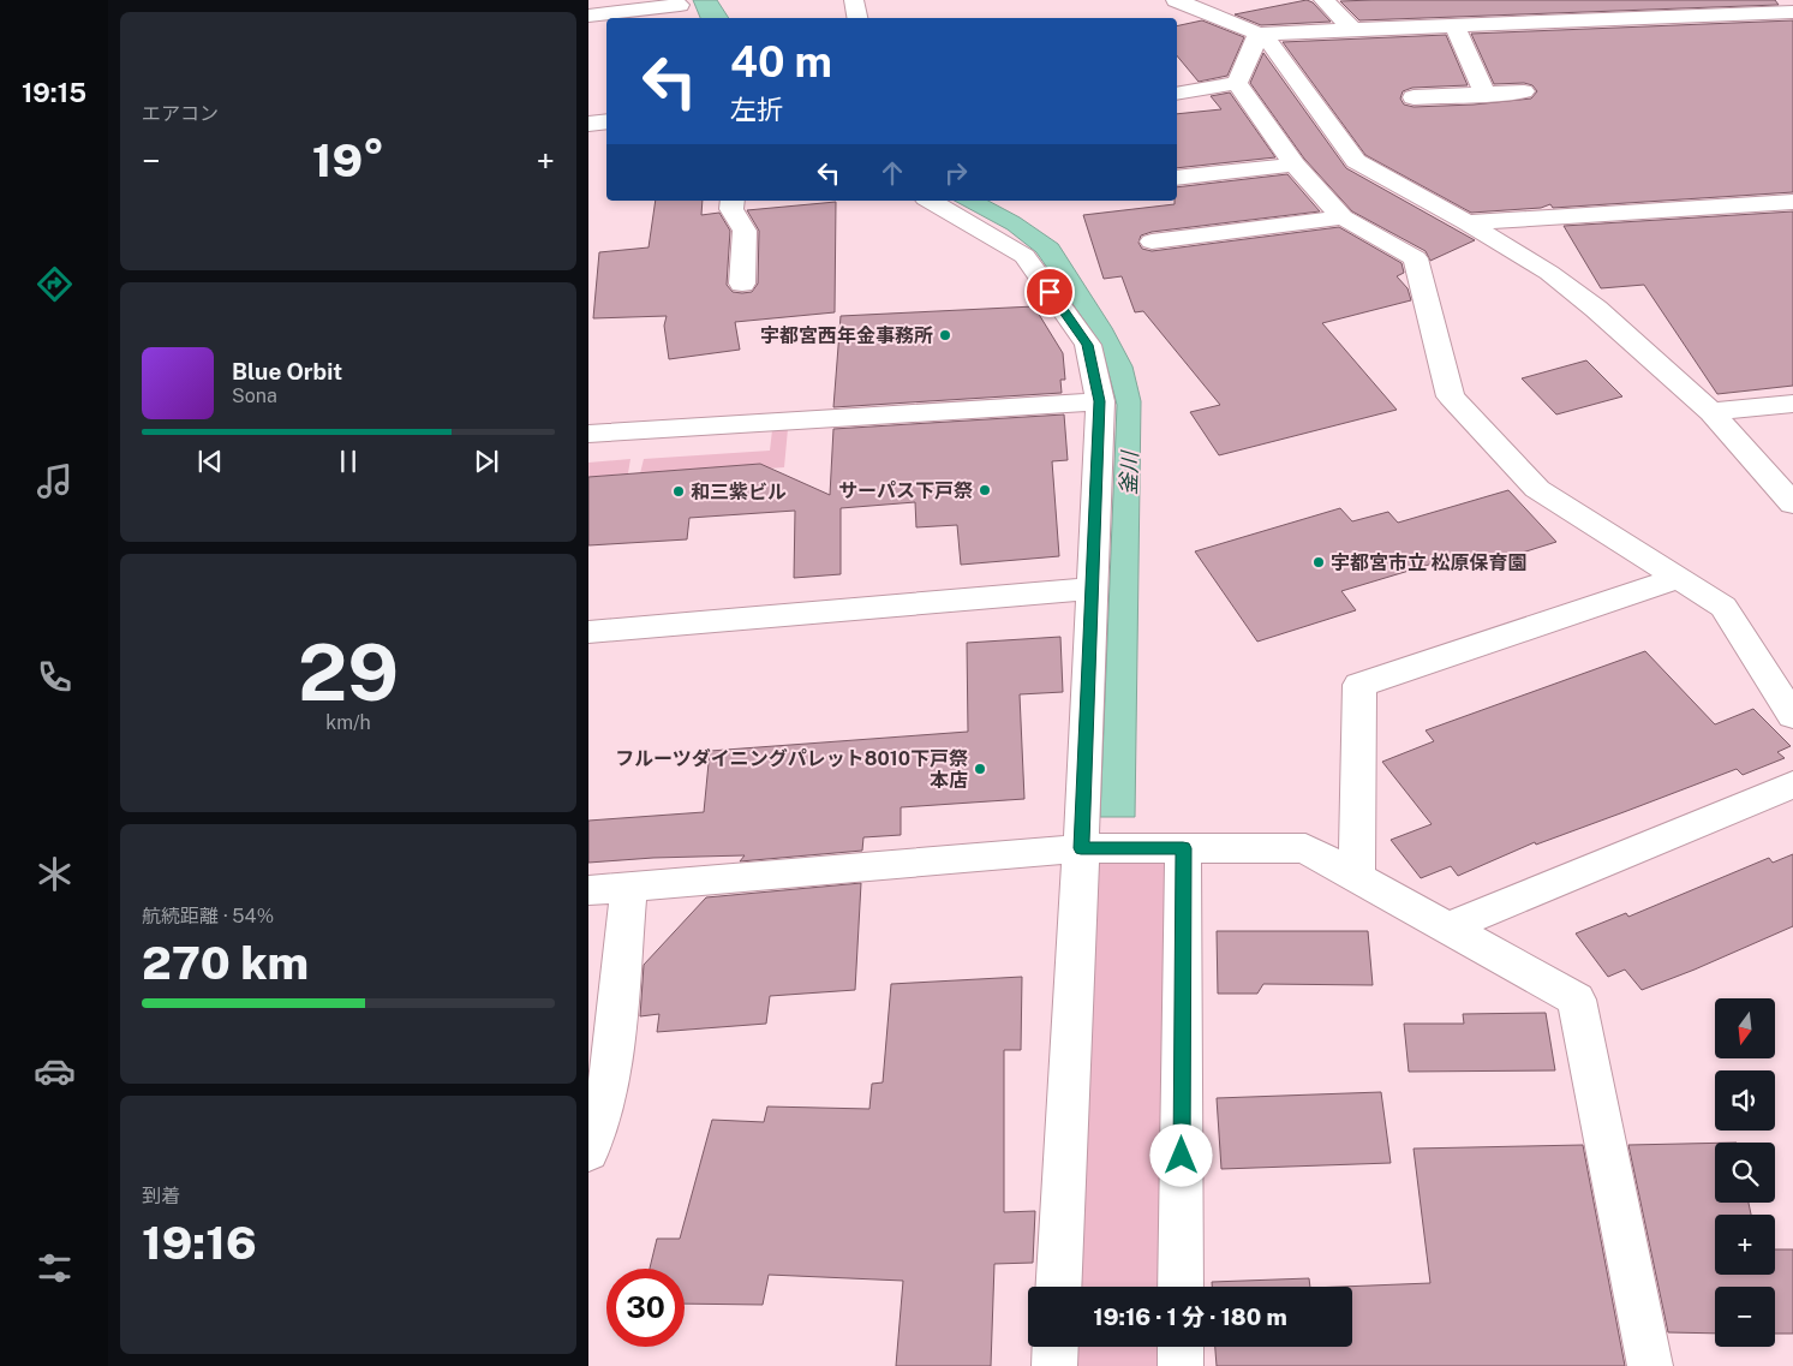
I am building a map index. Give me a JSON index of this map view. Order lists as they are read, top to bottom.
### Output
{
  "water": ["釜川"],
  "places": [
    "宇都宮西年金事務所",
    "サーパス下戸祭",
    "和三紫ビル",
    "宇都宮市立 松原保育園",
    "フルーツダイニングパレット8010下戸祭 本店"
  ],
  "north": "bottom",
  "page": {
    "tabs": "19:15",
    "tile": [
      "エアコン",
      ["29", "km/h"],
      ["航続距離 · 54%", "270 km"],
      ["到着", "19:16"]
    ],
    "turn": ["40 m", "左折"],
    "heat": ["−", "19°", "+"],
    "song": ["Blue Orbit", "Sona"],
    "map_buttons": ["+", "−"],
    "limit": "30",
    "trip": "19:16 · 1 分 · 180 m"
  }
}
